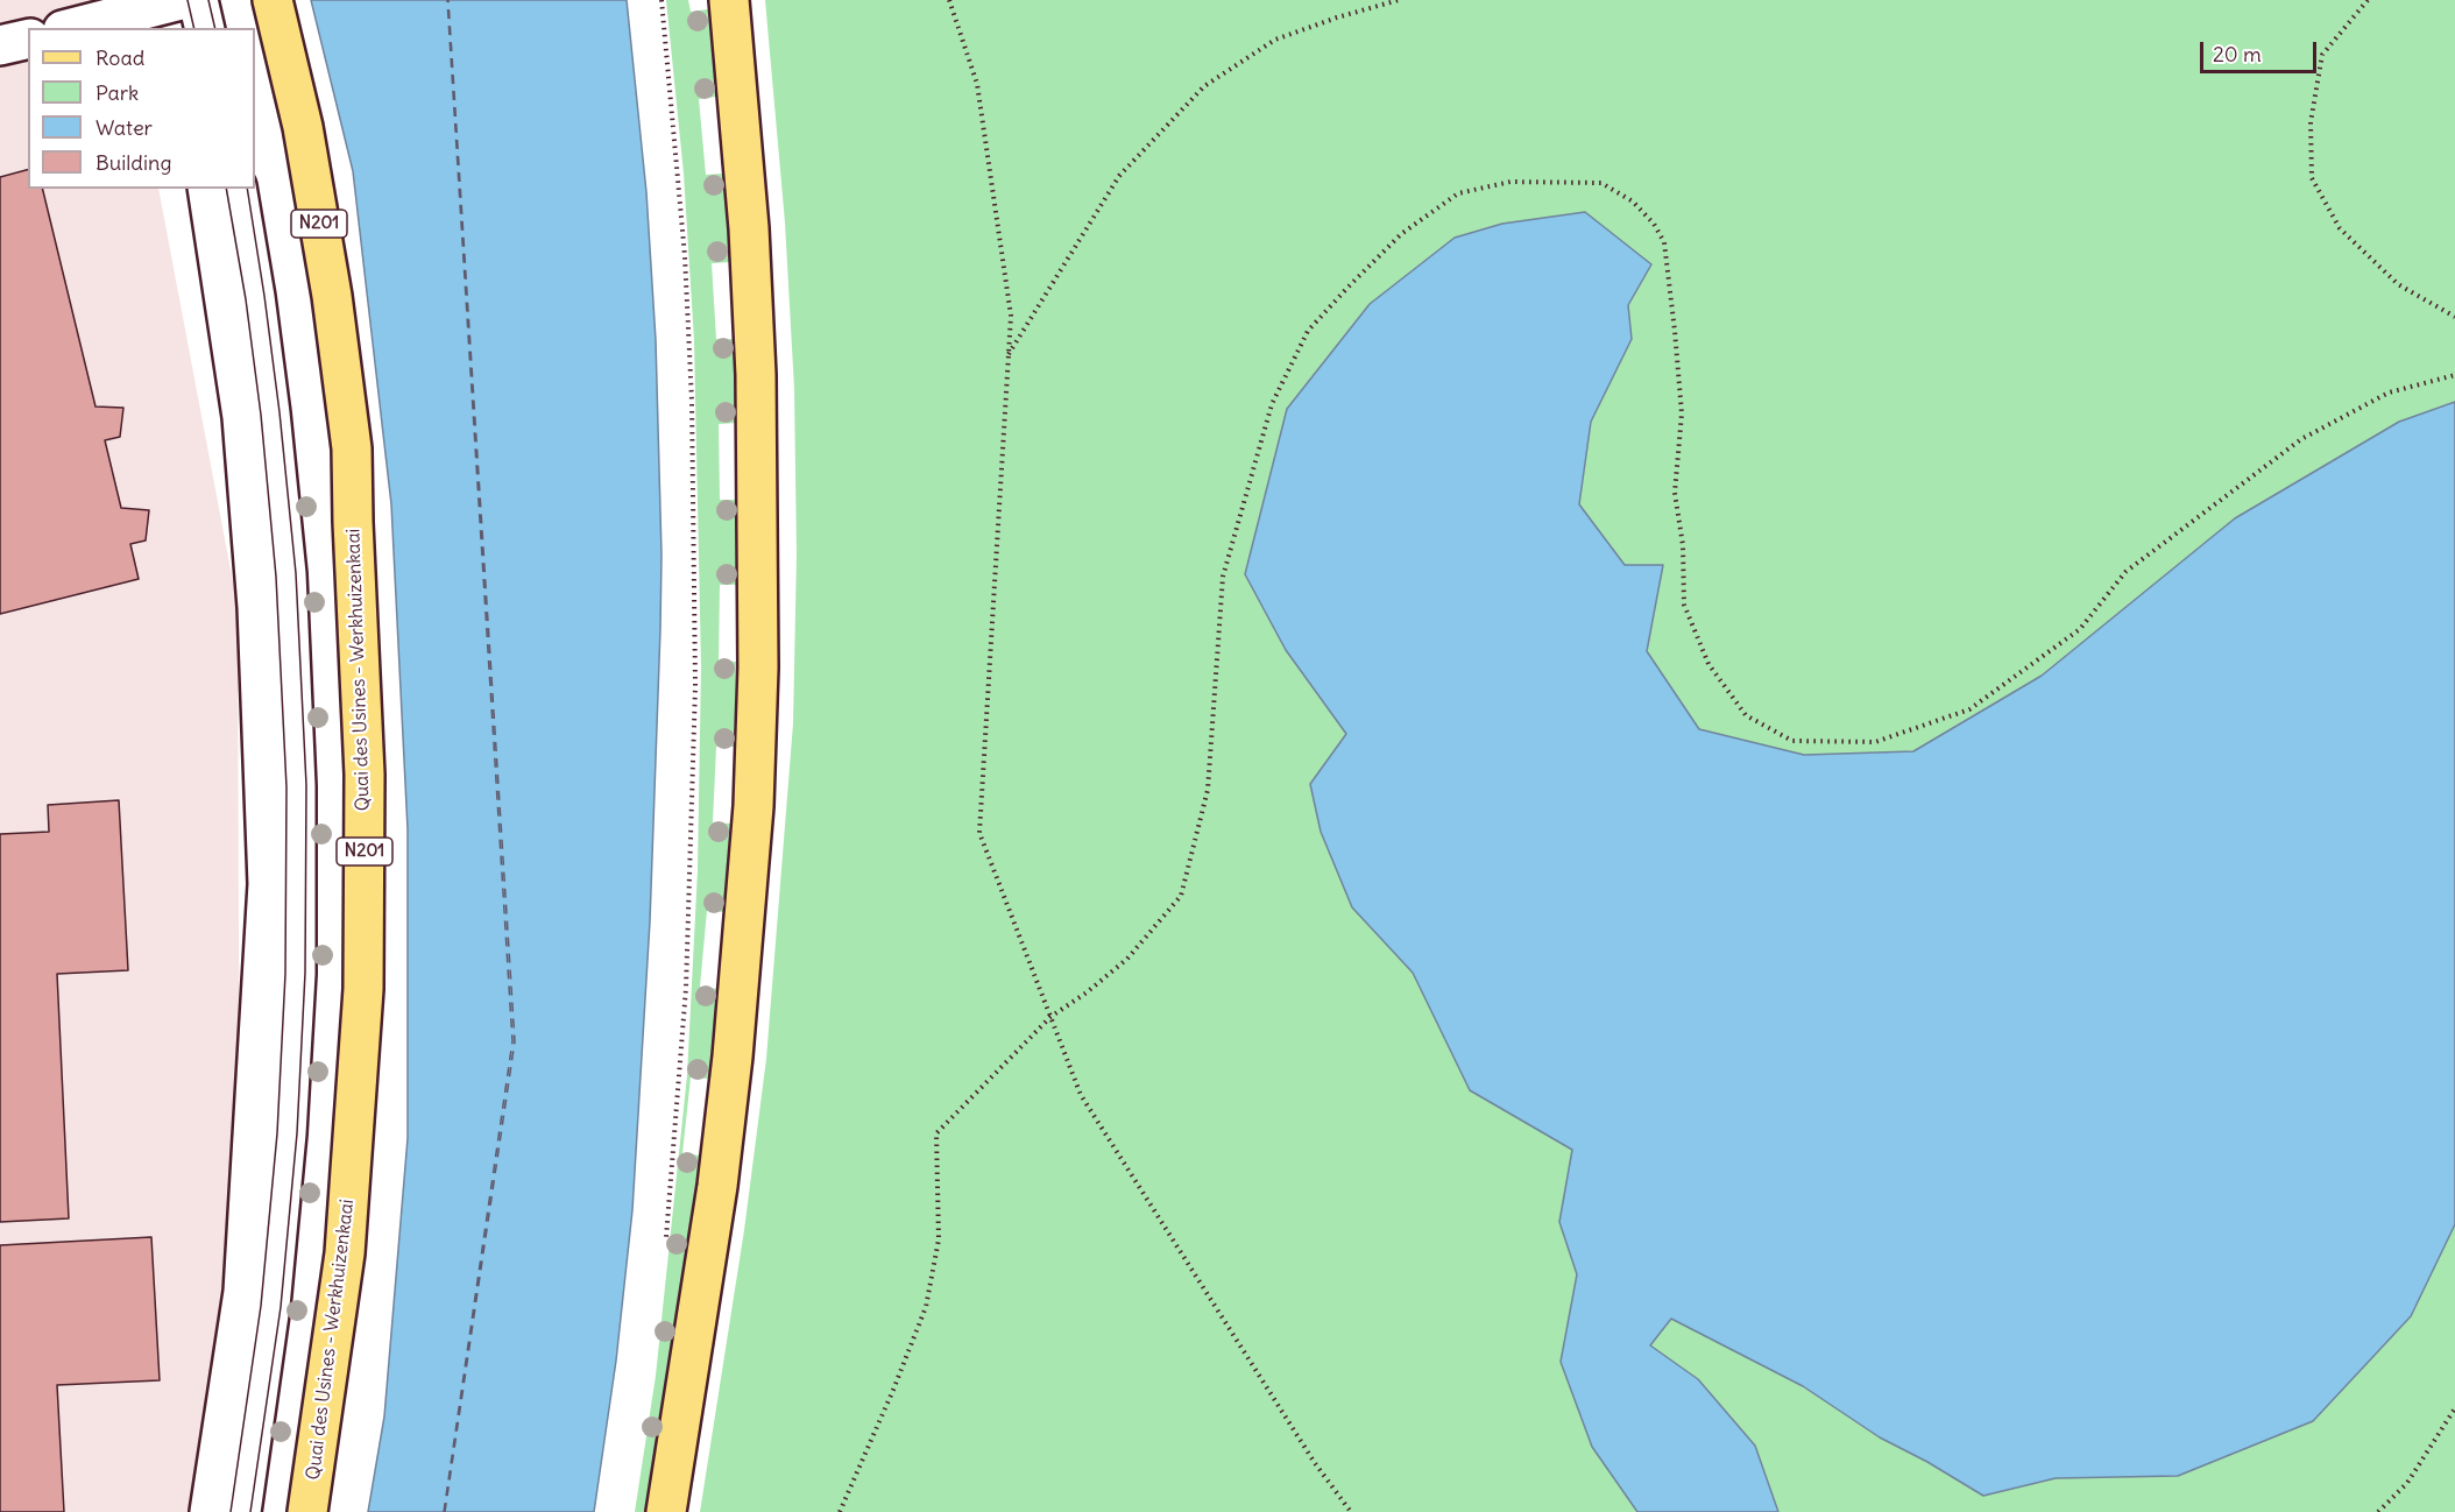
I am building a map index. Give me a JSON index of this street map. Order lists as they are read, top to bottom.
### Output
{
  "streets": {
    "main road": ["N201", "Quai des Usines - Werkhuizenkaai"]
  },
  "legend": [
    "Road",
    "Park",
    "Water",
    "Building"
  ],
  "scale_bar": "20 m"
}
